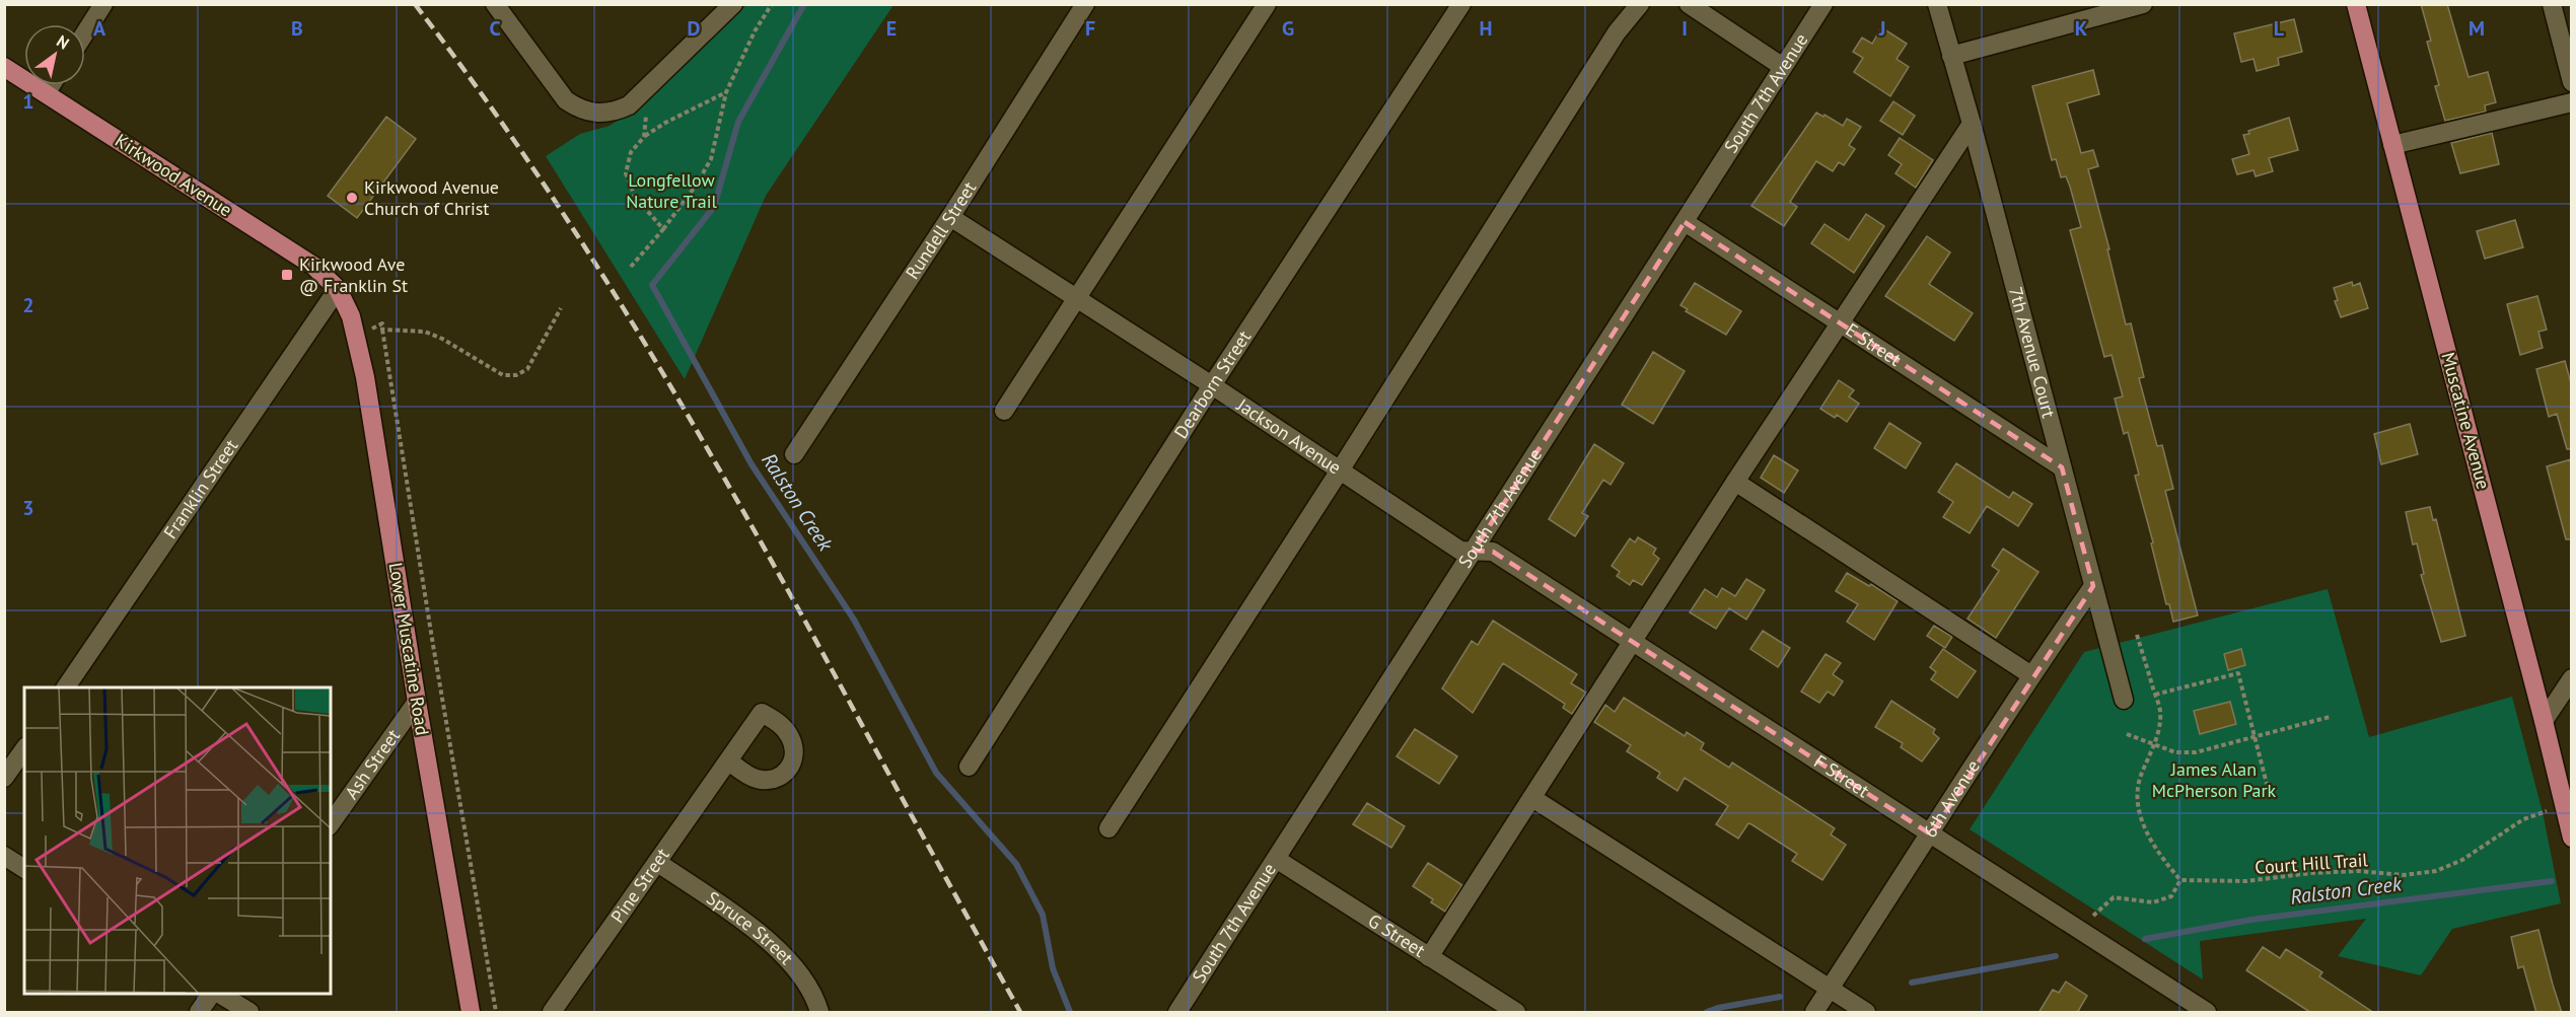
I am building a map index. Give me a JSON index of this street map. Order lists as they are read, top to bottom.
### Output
{
  "streets": {
    "main road": ["Kirkwood Avenue", "Muscatine Avenue", "Lower Muscatine Road"],
    "street": [
      "South 7th Avenue",
      "Rundell Street",
      "E Street",
      "7th Avenue Court",
      "Dearborn Street",
      "Jackson Avenue",
      "Franklin Street",
      "Ash Street",
      "F Street",
      "6th Avenue",
      "Pine Street",
      "Spruce Street",
      "G Street"
    ],
    "path": ["Court Hill Trail"]
  },
  "crossings": [
    ["South 7th Avenue", "E Street"],
    ["South 7th Avenue", "Jackson Avenue"],
    ["South 7th Avenue", "F Street"],
    ["South 7th Avenue", "G Street"],
    ["Kirkwood Avenue", "Franklin Street"],
    ["Kirkwood Avenue", "Lower Muscatine Road"],
    ["Rundell Street", "Jackson Avenue"],
    ["E Street", "7th Avenue Court"],
    ["7th Avenue Court", "6th Avenue"],
    ["Dearborn Street", "Jackson Avenue"],
    ["Muscatine Avenue", "Court Hill Trail"],
    ["Jackson Avenue", "F Street"],
    ["Franklin Street", "Lower Muscatine Road"],
    ["Lower Muscatine Road", "Ash Street"],
    ["F Street", "6th Avenue"],
    ["Pine Street", "Spruce Street"]
  ],
  "water": ["Ralston Creek"],
  "parks": ["Longfellow Nature Trail", "James Alan McPherson Park"],
  "places": {
    "other": ["Kirkwood Avenue Church of Christ"],
    "transit": ["Kirkwood Ave @ Franklin St"]
  },
  "north": "top right",
  "grid": {
    "columns": [
      "A",
      "B",
      "C",
      "D",
      "E",
      "F",
      "G",
      "H",
      "I",
      "J",
      "K",
      "L",
      "M"
    ],
    "rows": ["1", "2", "3"]
  }
}
